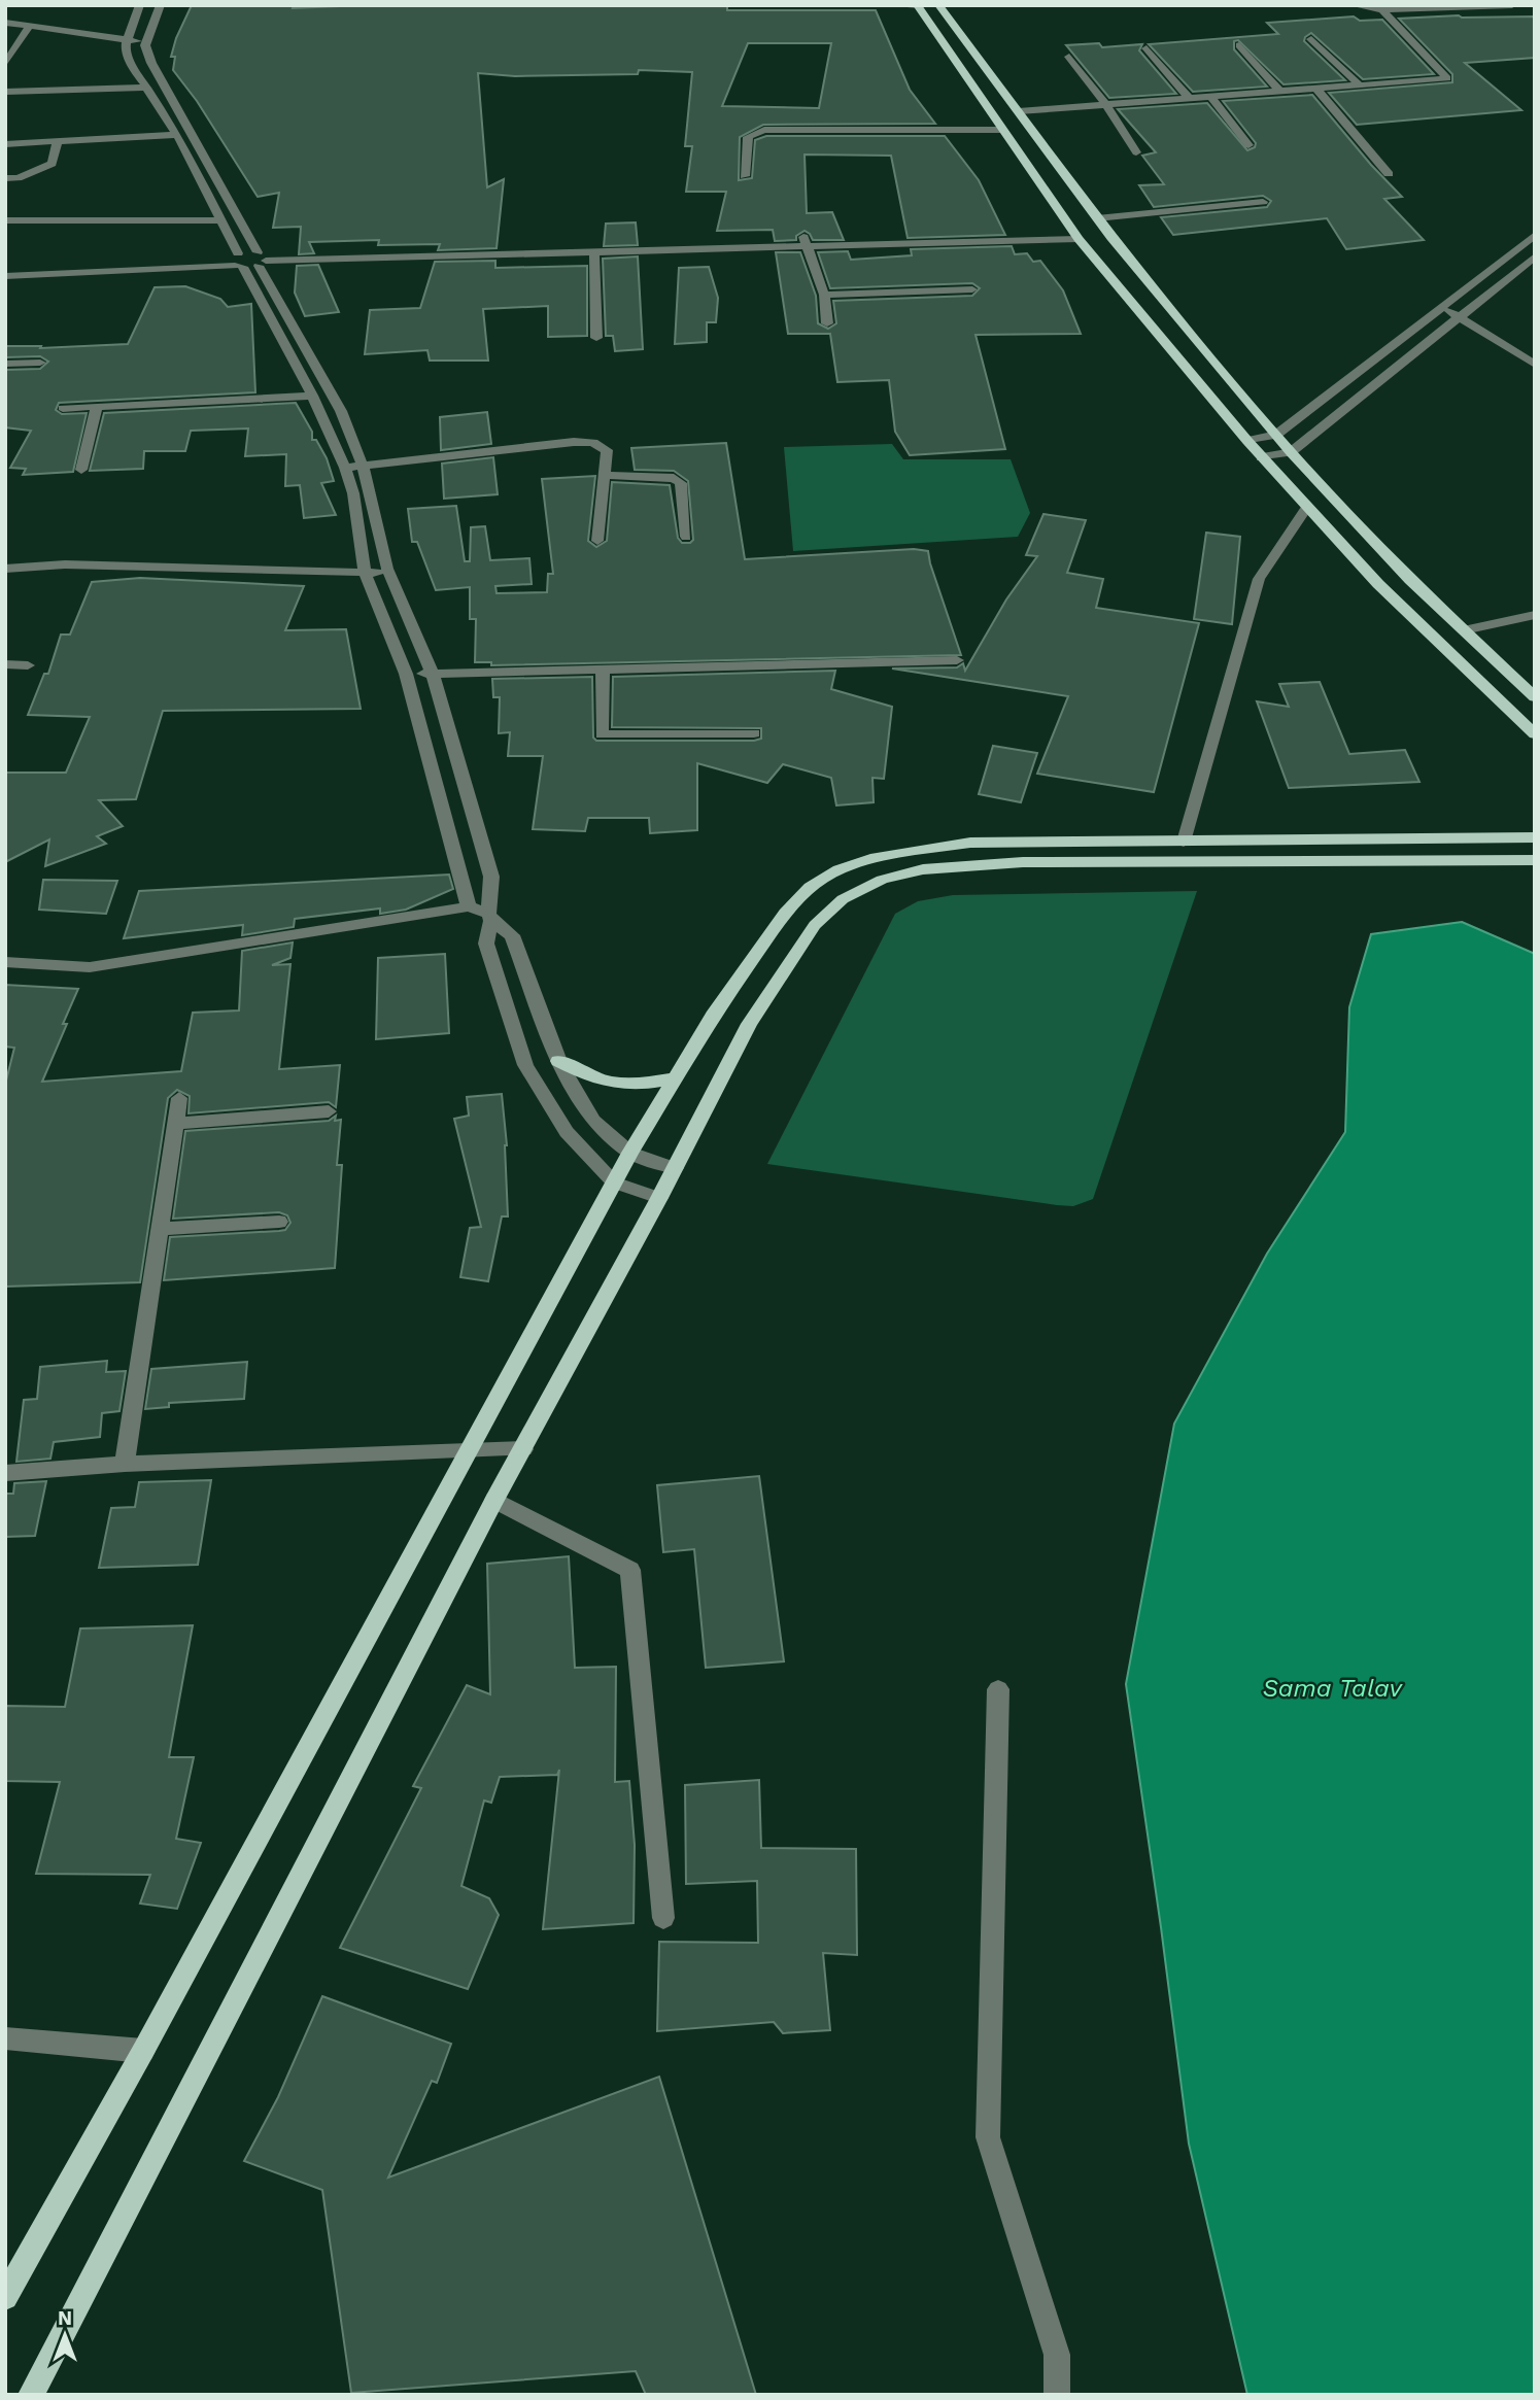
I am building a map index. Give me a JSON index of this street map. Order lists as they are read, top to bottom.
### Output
{
  "water": ["Sama Talav"],
  "north": "top"
}
